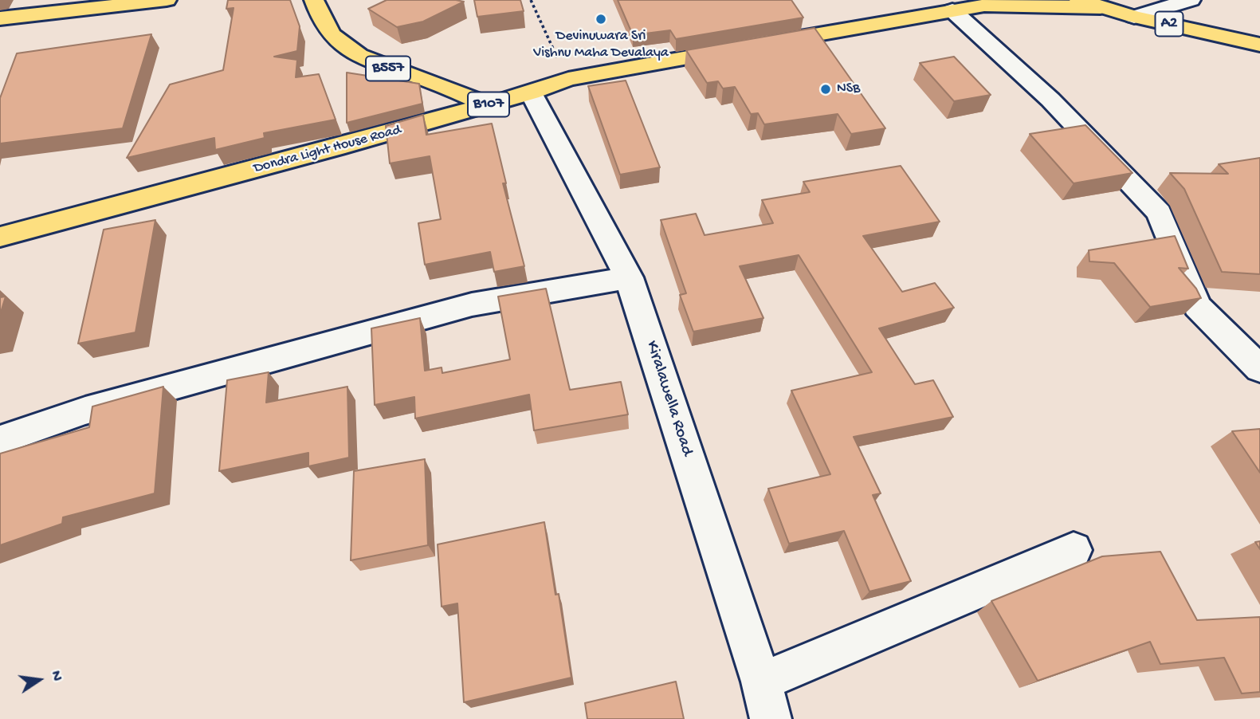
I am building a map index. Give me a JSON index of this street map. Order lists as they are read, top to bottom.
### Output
{
  "streets": {
    "main road": [
      "A2",
      "B557",
      "B107",
      "Dondra Light House Road"
    ],
    "street": ["Kiralawella Road"]
  },
  "crossings": [
    ["A2", "Dondra Light House Road"],
    ["B557", "Dondra Light House Road"],
    ["Dondra Light House Road", "Kiralawella Road"]
  ],
  "places": ["Devinuwara Sri Vishnu Maha Devalaya", "NSB"],
  "north": "right"
}
